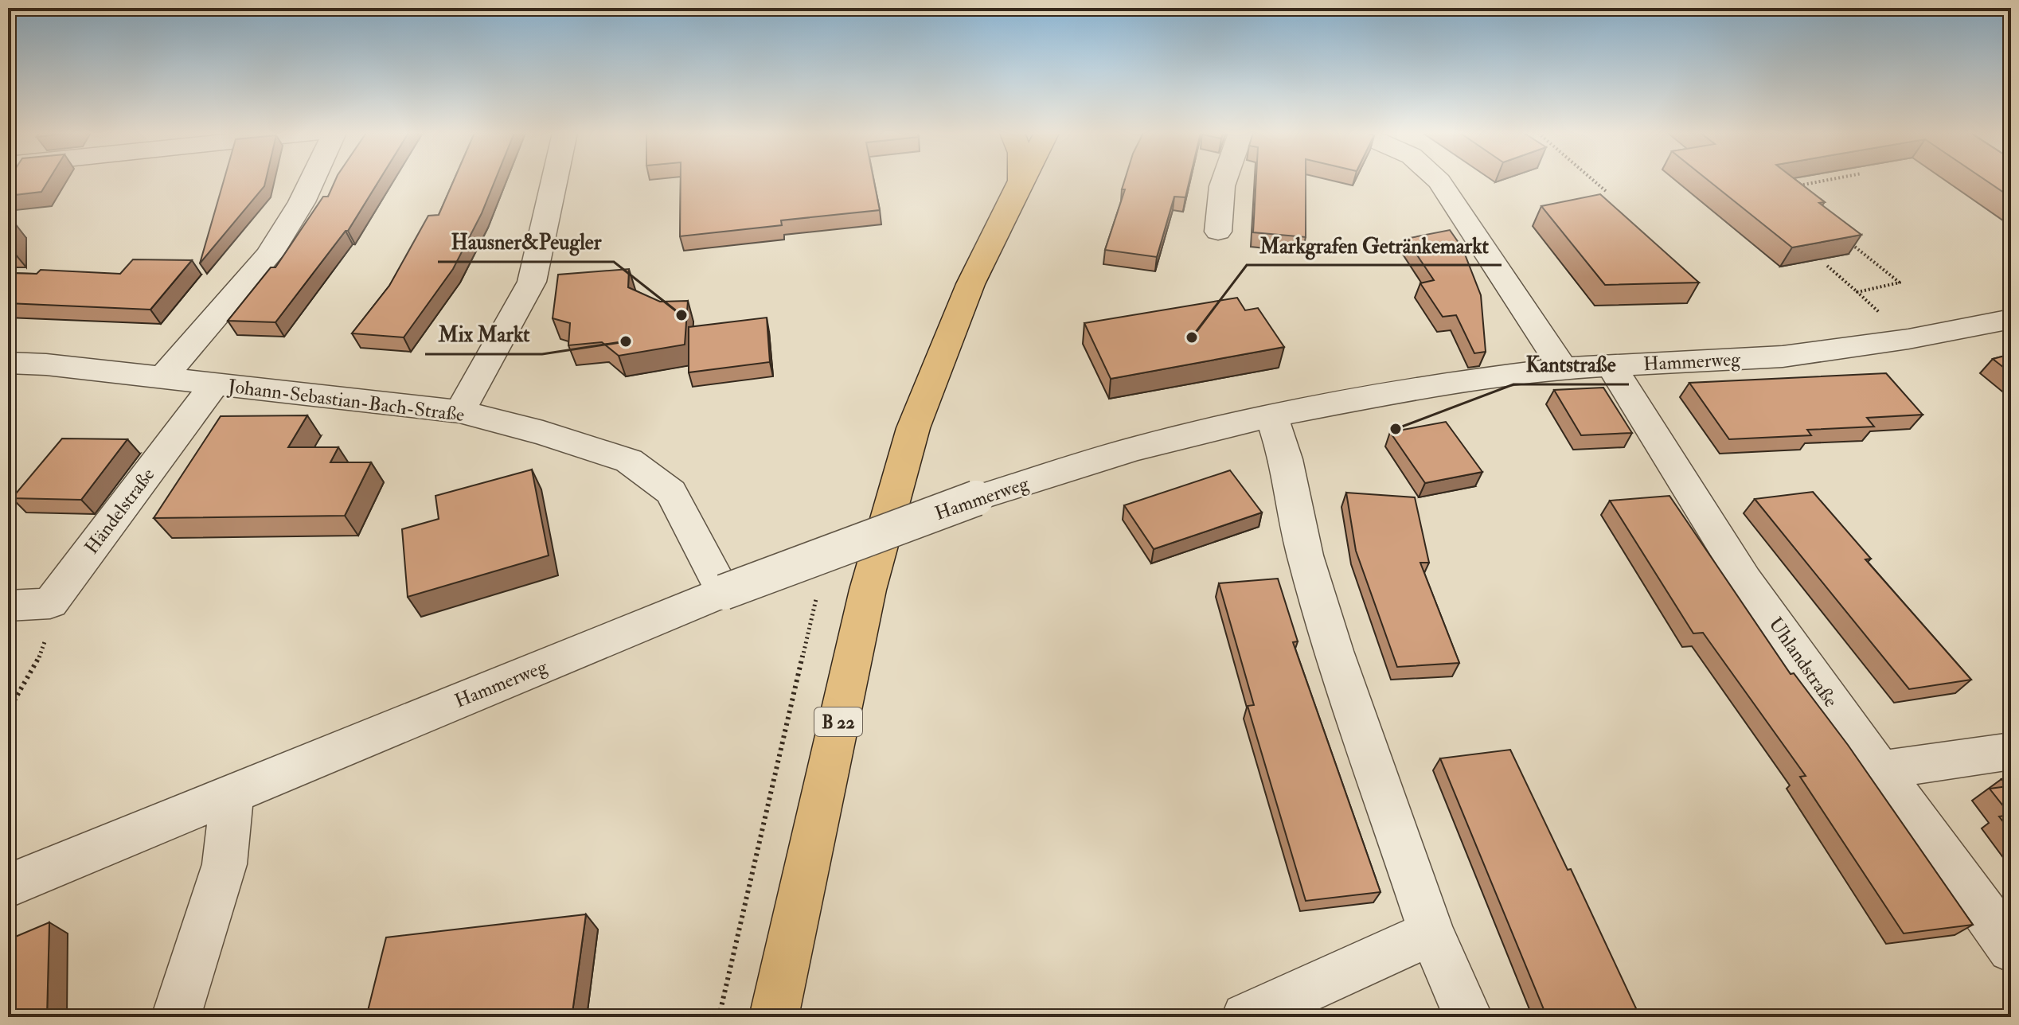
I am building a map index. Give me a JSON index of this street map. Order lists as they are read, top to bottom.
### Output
{
  "streets": {
    "main road": ["B 22"],
    "street": [
      "Hammerweg",
      "Johann-Sebastian-Bach-Straße",
      "Händelstraße",
      "Uhlandstraße"
    ]
  },
  "crossings": [
    ["Hammerweg", "Johann-Sebastian-Bach-Straße"],
    ["Hammerweg", "Uhlandstraße"],
    ["Johann-Sebastian-Bach-Straße", "Händelstraße"]
  ],
  "places": [
    "Hausner&Peugler",
    "Markgrafen Getränkemarkt",
    "Mix Markt",
    "Kantstraße"
  ]
}
